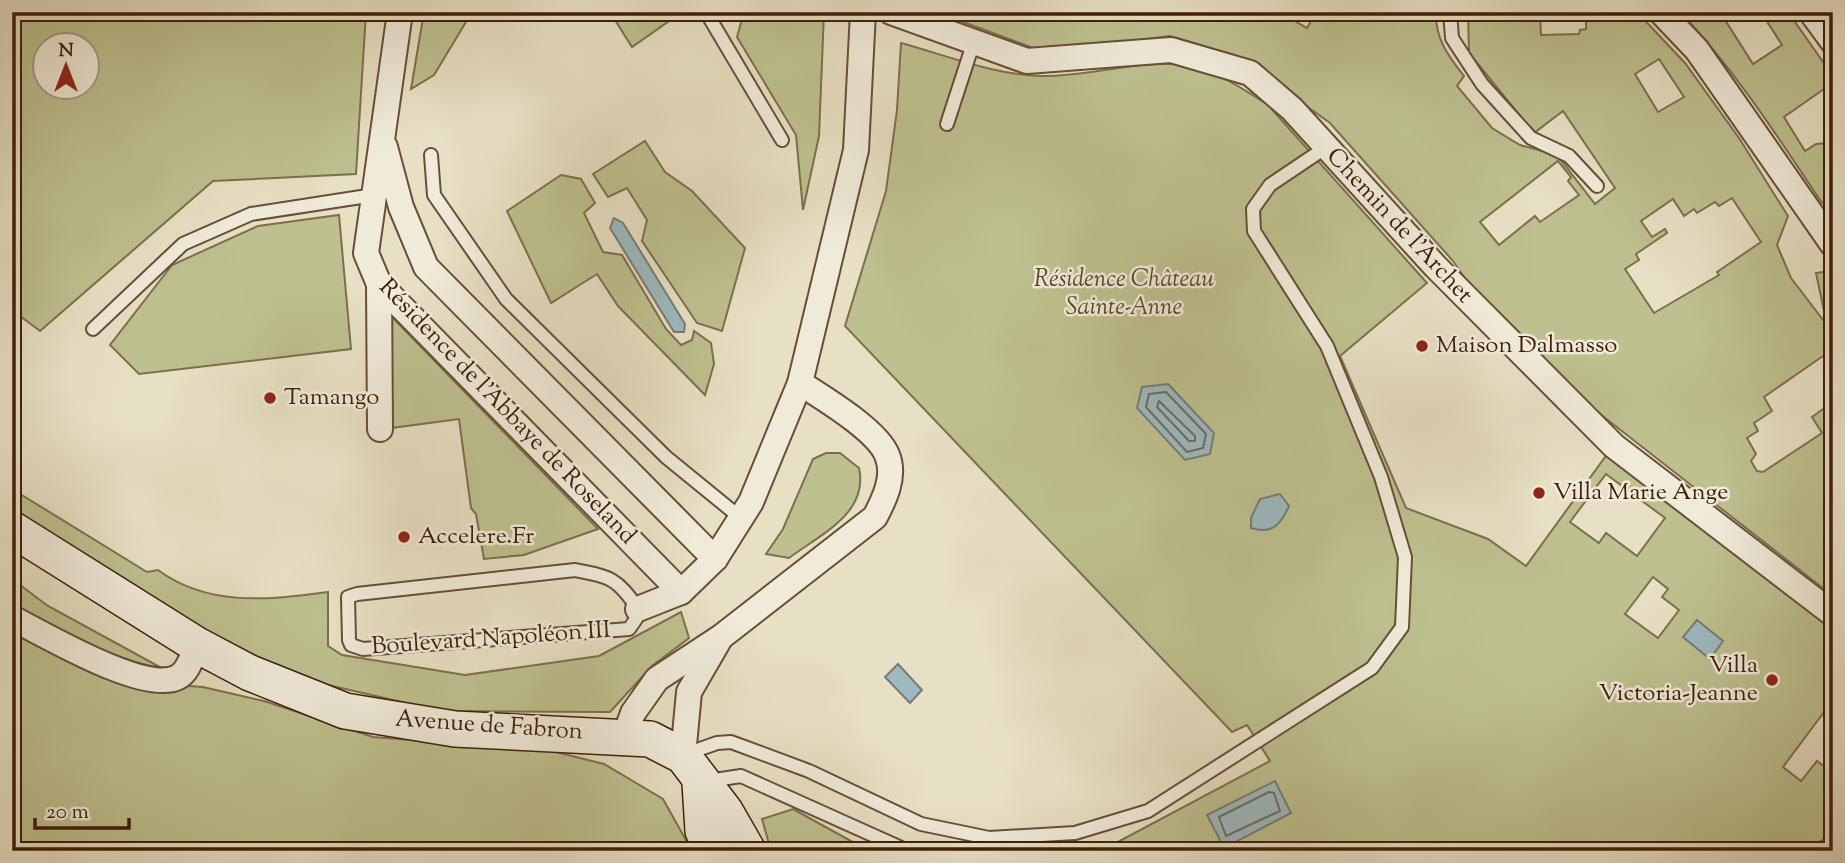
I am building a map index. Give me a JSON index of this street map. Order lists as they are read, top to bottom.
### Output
{
  "streets": {
    "street": [
      "Chemin de l'Archet",
      "Résidence de l'Abbaye de Roseland",
      "Boulevard Napoléon III",
      "Avenue de Fabron"
    ]
  },
  "crossings": [
    ["Résidence de l'Abbaye de Roseland", "Boulevard Napoléon III"]
  ],
  "parks": ["Résidence Château Sainte-Anne"],
  "places": [
    "Maison Dalmasso",
    "Tamango",
    "Villa Marie Ange",
    "Accelere.Fr",
    "Villa Victoria-Jeanne"
  ],
  "scale_bar": "20 m",
  "north": "top"
}
